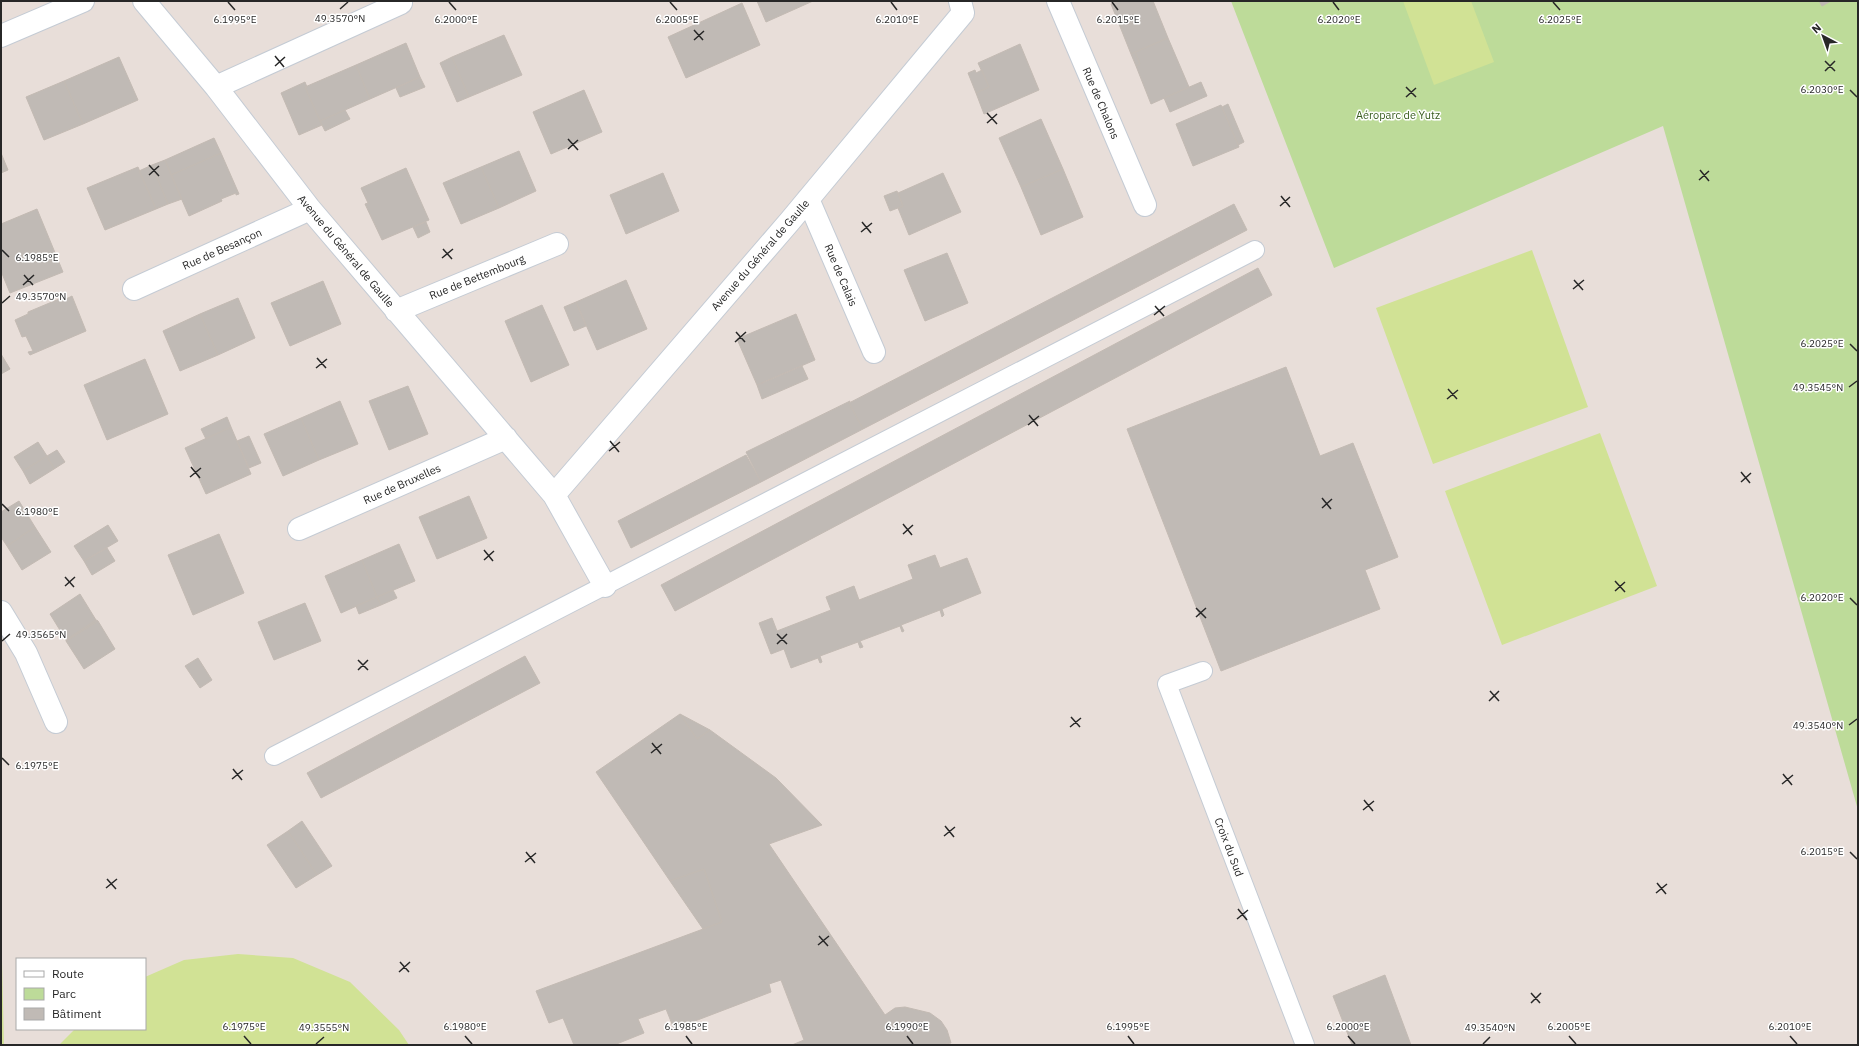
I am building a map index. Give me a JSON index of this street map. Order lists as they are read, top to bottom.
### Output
{
  "streets": {
    "street": [
      "Rue de Chalons",
      "Rue de Besançon",
      "Avenue du Général de Gaulle",
      "Rue de Calais",
      "Rue de Bettembourg",
      "Rue de Bruxelles"
    ],
    "lane": ["Croix du Sud"]
  },
  "crossings": [
    ["Rue de Besançon", "Avenue du Général de Gaulle"],
    ["Avenue du Général de Gaulle", "Rue de Calais"],
    ["Avenue du Général de Gaulle", "Rue de Bettembourg"],
    ["Avenue du Général de Gaulle", "Rue de Bruxelles"]
  ],
  "parks": ["Aéroparc de Yutz"],
  "legend": ["Route", "Parc", "Bâtiment"],
  "north": "top left",
  "coordinates": [
    "49.3570°N",
    "6.2025°E",
    "6.1995°E",
    "6.2000°E",
    "6.2005°E",
    "6.2010°E",
    "6.2015°E",
    "6.2020°E",
    "6.2030°E",
    "6.1985°E",
    "49.3545°N",
    "6.1980°E",
    "49.3565°N",
    "49.3540°N",
    "6.1975°E",
    "6.1990°E",
    "49.3555°N"
  ]
}
